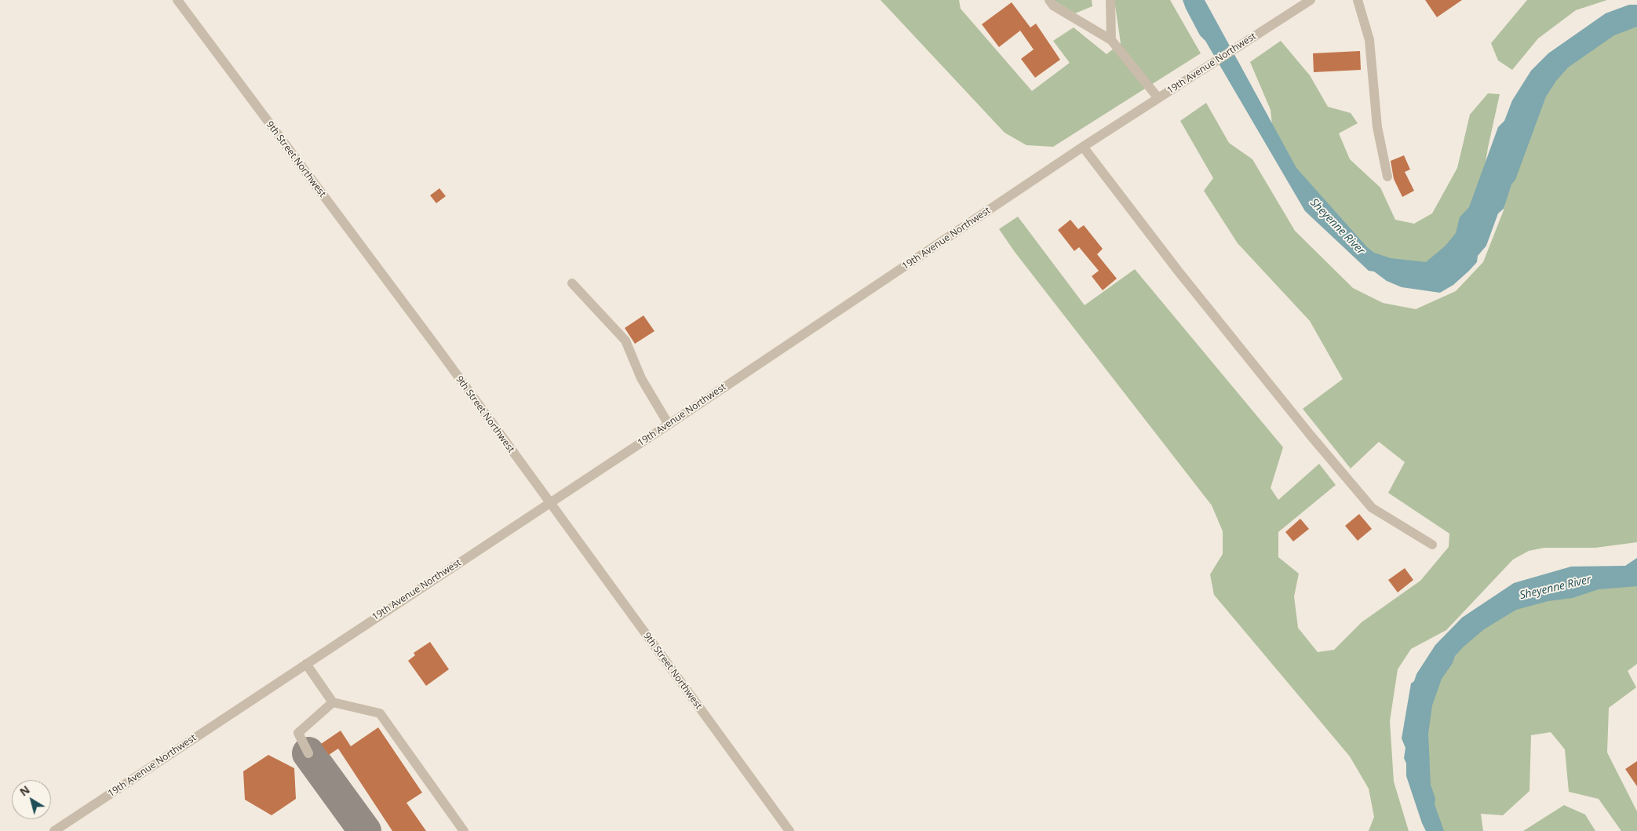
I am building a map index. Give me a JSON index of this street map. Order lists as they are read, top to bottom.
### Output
{
  "streets": {
    "street": ["19th Avenue Northwest", "9th Street Northwest"]
  },
  "crossings": [
    ["19th Avenue Northwest", "9th Street Northwest"]
  ],
  "water": ["Sheyenne River"],
  "north": "top left"
}
